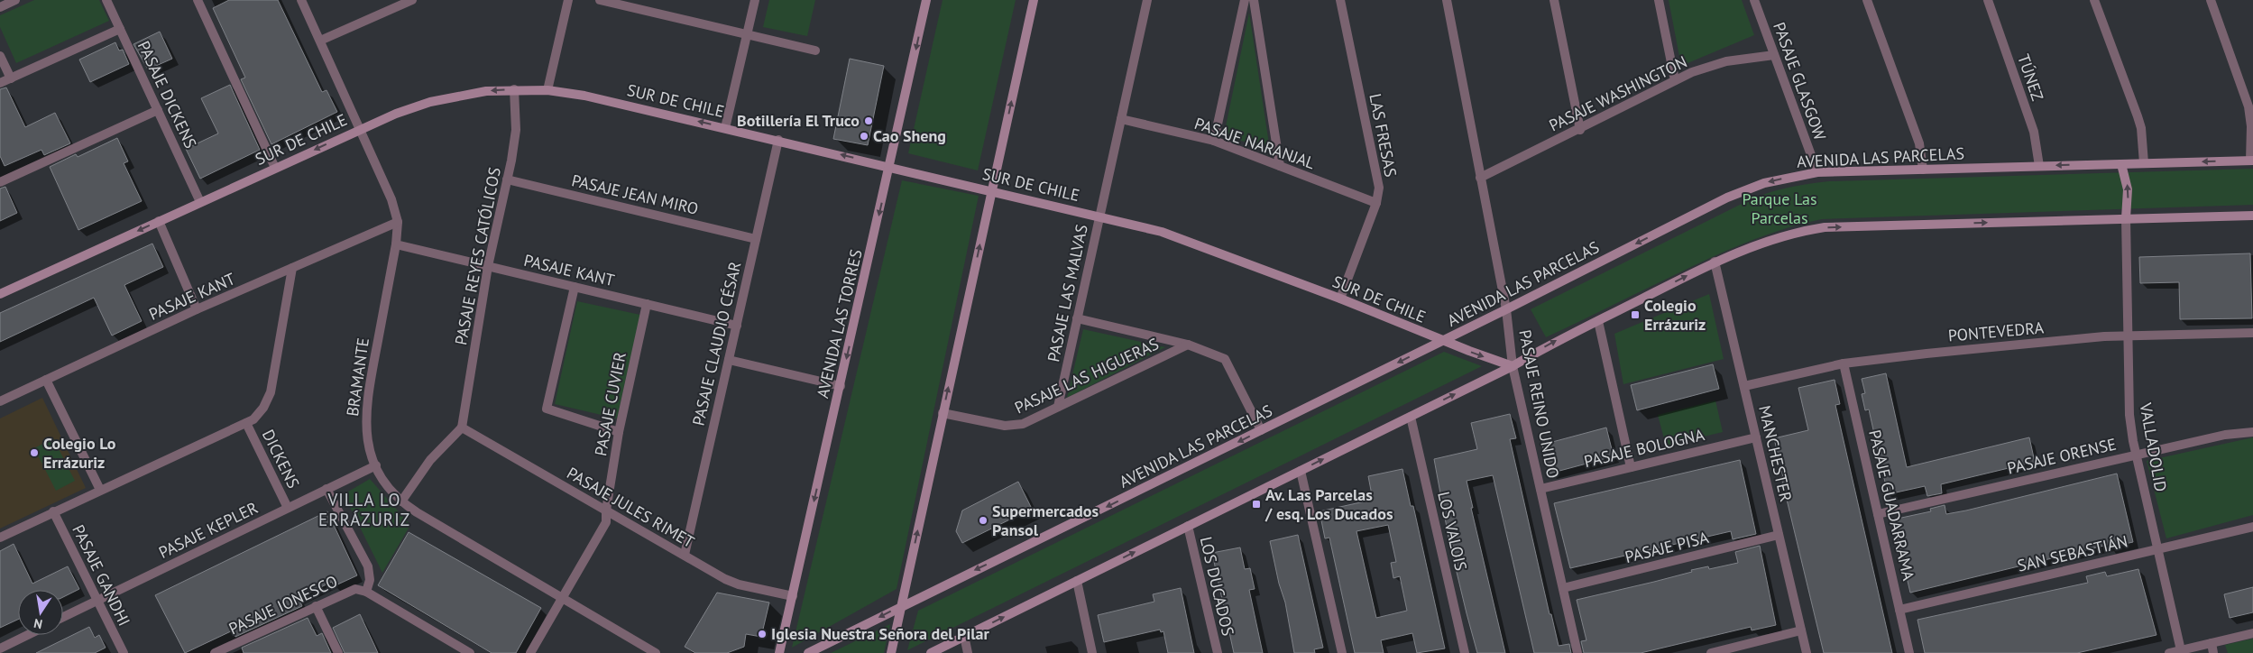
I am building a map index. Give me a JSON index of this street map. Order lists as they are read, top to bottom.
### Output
{
  "streets": {
    "street": [
      "TÚNEZ",
      "PASAJE GLASGOW",
      "PASAJE WASHINGTON",
      "PASAJE DICKENS",
      "SUR DE CHILE",
      "LAS FRESAS",
      "PASAJE NARANJAL",
      "AVENIDA LAS PARCELAS",
      "PASAJE JEAN MIRO",
      "PASAJE REYES CATÓLICOS",
      "PASAJE KANT",
      "PASAJE LAS MALVAS",
      "AVENIDA LAS TORRES",
      "PONTEVEDRA",
      "PASAJE CLAUDIO CÉSAR",
      "PASAJE LAS HIGUERAS",
      "BRAMANTE",
      "PASAJE CUVIER",
      "PASAJE REINO UNIDO",
      "VALLADOLID",
      "PASAJE BOLOGNA",
      "MANCHESTER",
      "PASAJE ORENSE",
      "DICKENS",
      "PASAJE GUADARRAMA",
      "PASAJE JULES RIMET",
      "PASAJE KEPLER",
      "LOS VALOIS",
      "PASAJE PISA",
      "SAN SEBASTIÁN",
      "PASAJE GANDHI",
      "LOS DUCADOS",
      "PASAJE IONESCO"
    ]
  },
  "crossings": [
    ["TÚNEZ", "AVENIDA LAS PARCELAS"],
    ["PASAJE GLASGOW", "PASAJE WASHINGTON"],
    ["PASAJE GLASGOW", "AVENIDA LAS PARCELAS"],
    ["PASAJE WASHINGTON", "PASAJE REINO UNIDO"],
    ["PASAJE DICKENS", "SUR DE CHILE"],
    ["SUR DE CHILE", "LAS FRESAS"],
    ["SUR DE CHILE", "AVENIDA LAS PARCELAS"],
    ["SUR DE CHILE", "PASAJE REYES CATÓLICOS"],
    ["SUR DE CHILE", "PASAJE LAS MALVAS"],
    ["SUR DE CHILE", "AVENIDA LAS TORRES"],
    ["SUR DE CHILE", "PASAJE CLAUDIO CÉSAR"],
    ["SUR DE CHILE", "BRAMANTE"],
    ["SUR DE CHILE", "PASAJE REINO UNIDO"],
    ["LAS FRESAS", "PASAJE NARANJAL"],
    ["PASAJE NARANJAL", "PASAJE LAS MALVAS"],
    ["AVENIDA LAS PARCELAS", "PASAJE LAS HIGUERAS"],
    ["AVENIDA LAS PARCELAS", "PASAJE REINO UNIDO"],
    ["PASAJE JEAN MIRO", "PASAJE REYES CATÓLICOS"],
    ["PASAJE JEAN MIRO", "PASAJE CLAUDIO CÉSAR"],
    ["PASAJE REYES CATÓLICOS", "PASAJE KANT"],
    ["PASAJE REYES CATÓLICOS", "PASAJE JULES RIMET"],
    ["PASAJE KANT", "PASAJE CLAUDIO CÉSAR"],
    ["PASAJE KANT", "BRAMANTE"],
    ["PASAJE KANT", "PASAJE CUVIER"],
    ["PASAJE LAS MALVAS", "PASAJE LAS HIGUERAS"],
    ["AVENIDA LAS TORRES", "PASAJE JULES RIMET"],
    ["PONTEVEDRA", "VALLADOLID"],
    ["PONTEVEDRA", "MANCHESTER"],
    ["PONTEVEDRA", "PASAJE GUADARRAMA"],
    ["PASAJE CLAUDIO CÉSAR", "PASAJE JULES RIMET"],
    ["BRAMANTE", "PASAJE CUVIER"],
    ["BRAMANTE", "PASAJE KEPLER"],
    ["PASAJE CUVIER", "PASAJE JULES RIMET"],
    ["PASAJE REINO UNIDO", "PASAJE BOLOGNA"],
    ["PASAJE REINO UNIDO", "PASAJE PISA"],
    ["VALLADOLID", "PASAJE ORENSE"],
    ["VALLADOLID", "SAN SEBASTIÁN"],
    ["PASAJE BOLOGNA", "MANCHESTER"],
    ["MANCHESTER", "PASAJE PISA"],
    ["PASAJE ORENSE", "PASAJE GUADARRAMA"],
    ["DICKENS", "PASAJE KEPLER"],
    ["PASAJE GUADARRAMA", "SAN SEBASTIÁN"],
    ["PASAJE KEPLER", "PASAJE GANDHI"]
  ],
  "one_way": ["AVENIDA LAS TORRES"],
  "districts": ["VILLA LO ERRÁZURIZ"],
  "parks": ["Parque Las Parcelas"],
  "places": {
    "other": [
      "Botillería El Truco",
      "Cao Sheng",
      "Colegio Lo Errázuriz",
      "Supermercados Pansol",
      "Iglesia Nuestra Señora del Pilar"
    ],
    "transit": ["Colegio Errázuriz", "Av. Las Parcelas / esq. Los Ducados"]
  },
  "north": "bottom"
}
